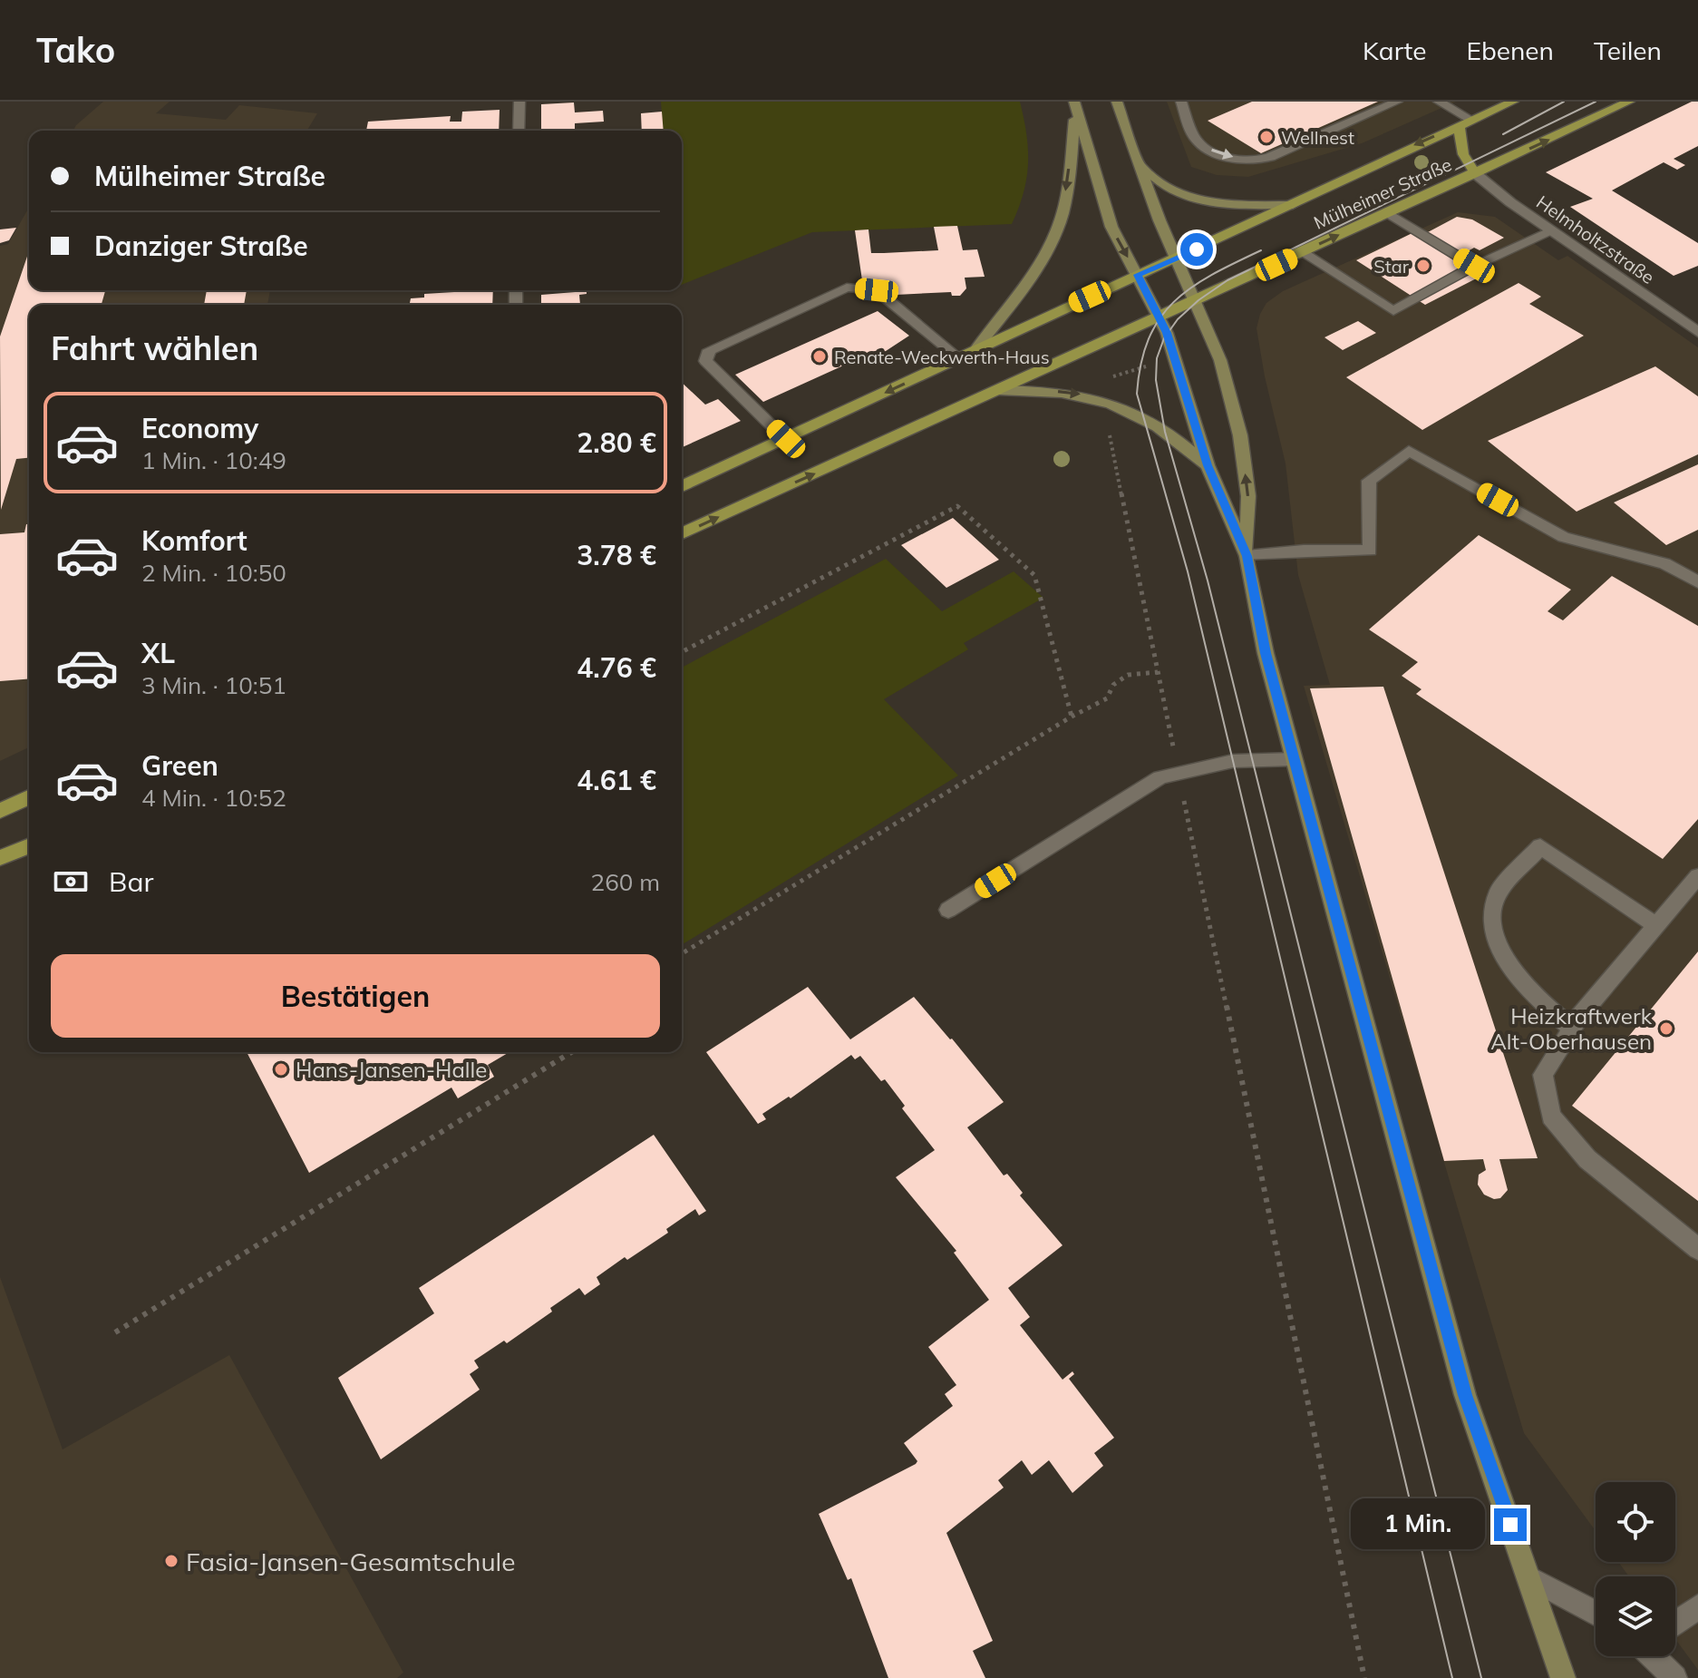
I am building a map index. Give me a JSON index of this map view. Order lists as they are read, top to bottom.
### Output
{
  "streets": {
    "main road": ["Mülheimer Straße"],
    "street": ["Helmholtzstraße"]
  },
  "crossings": [
    ["Mülheimer Straße", "Helmholtzstraße"]
  ],
  "places": [
    "Wellnest",
    "Star",
    "Renate-Weckwerth-Haus",
    "Heizkraftwerk Alt-Oberhausen",
    "Hans-Jansen-Halle",
    "Fasia-Jansen-Gesamtschule"
  ],
  "page": {
    "header": "Tako",
    "nav": ["Karte", "Ebenen", "Teilen"],
    "banner": ["Mülheimer Straße", "Danziger Straße"],
    "heading": "Fahrt wählen",
    "list": [
      {
        "name": "Economy",
        "note": "1 Min. · 10:49",
        "value": "2.80 €"
      },
      {
        "name": "Komfort",
        "note": "2 Min. · 10:50",
        "value": "3.78 €"
      },
      {
        "name": "XL",
        "note": "3 Min. · 10:51",
        "value": "4.76 €"
      },
      {
        "name": "Green",
        "note": "4 Min. · 10:52",
        "value": "4.61 €"
      }
    ],
    "pay": ["Bar", "260 m"],
    "buttons": "Bestätigen",
    "bubble": "1 Min."
  }
}
